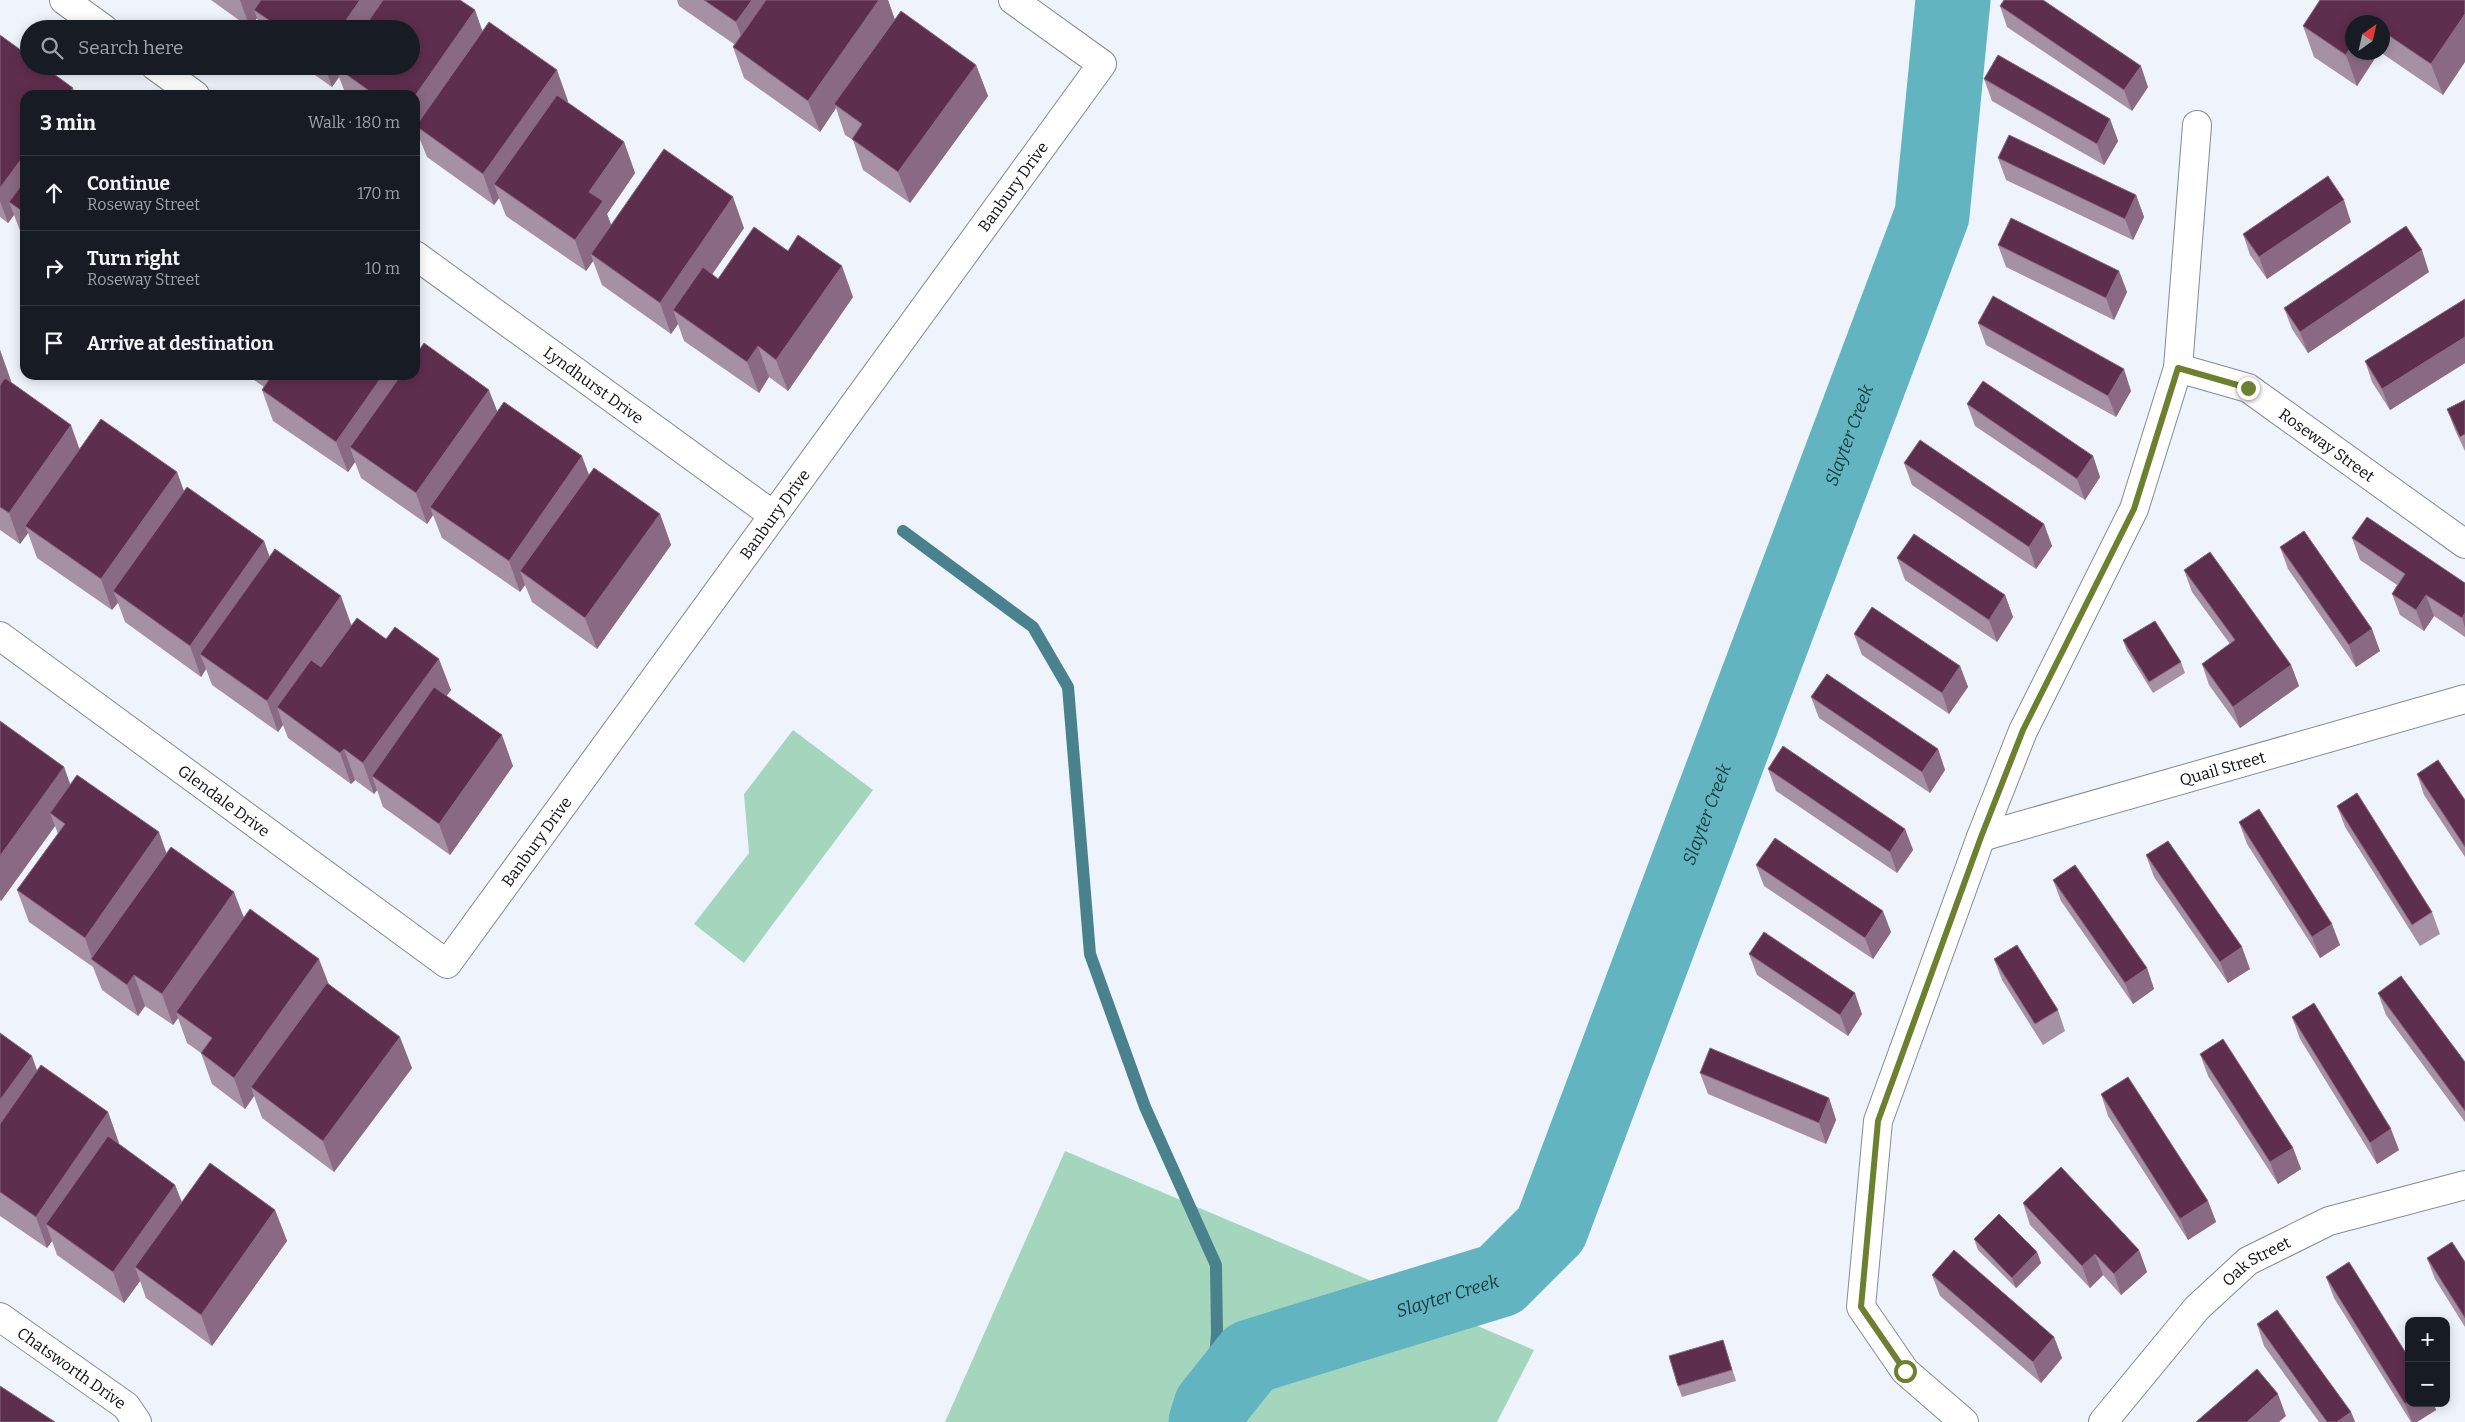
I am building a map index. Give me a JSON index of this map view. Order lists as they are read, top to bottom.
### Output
{
  "streets": {
    "street": [
      "Banbury Drive",
      "Lyndhurst Drive",
      "Roseway Street",
      "Quail Street",
      "Glendale Drive",
      "Oak Street",
      "Chatsworth Drive"
    ]
  },
  "crossings": [
    ["Banbury Drive", "Lyndhurst Drive"],
    ["Banbury Drive", "Glendale Drive"]
  ],
  "water": ["Slayter Creek"],
  "north": "top right",
  "page": {
    "search": "Search here",
    "heading": ["3 min", "Walk · 180 m"],
    "list": [
      ["Continue", "Roseway Street", "170 m"],
      ["Turn right", "Roseway Street", "10 m"],
      "Arrive at destination"
    ],
    "map_buttons": ["+", "−"]
  }
}
